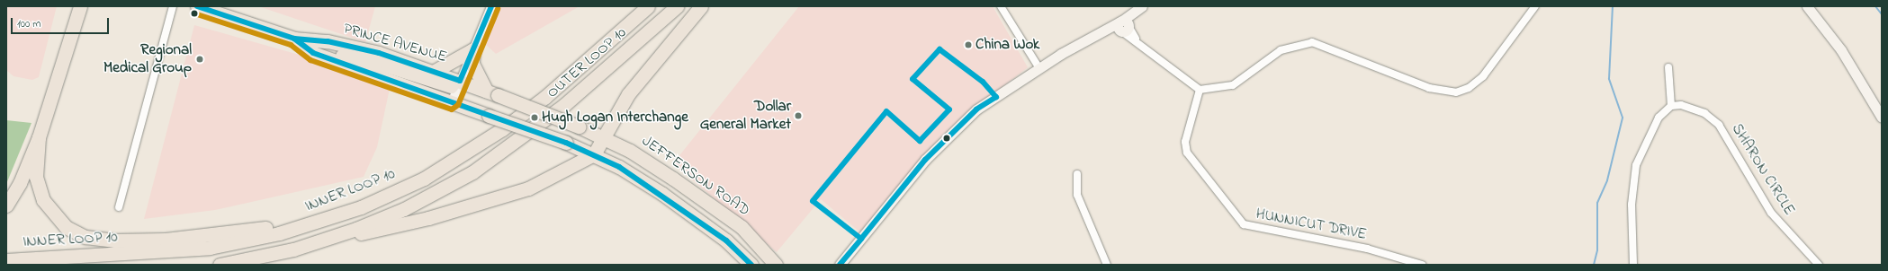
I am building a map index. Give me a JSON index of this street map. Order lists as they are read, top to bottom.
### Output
{
  "streets": {
    "highway": [
      "PRINCE AVENUE",
      "OUTER LOOP 10",
      "JEFFERSON ROAD",
      "INNER LOOP 10"
    ],
    "street": ["SHARON CIRCLE", "HUNNICUT DRIVE"]
  },
  "crossings": [
    ["PRINCE AVENUE", "JEFFERSON ROAD"]
  ],
  "places": [
    "China Wok",
    "Regional Medical Group",
    "Dollar General Market",
    "Hugh Logan Interchange"
  ],
  "scale_bar": "100 m"
}
